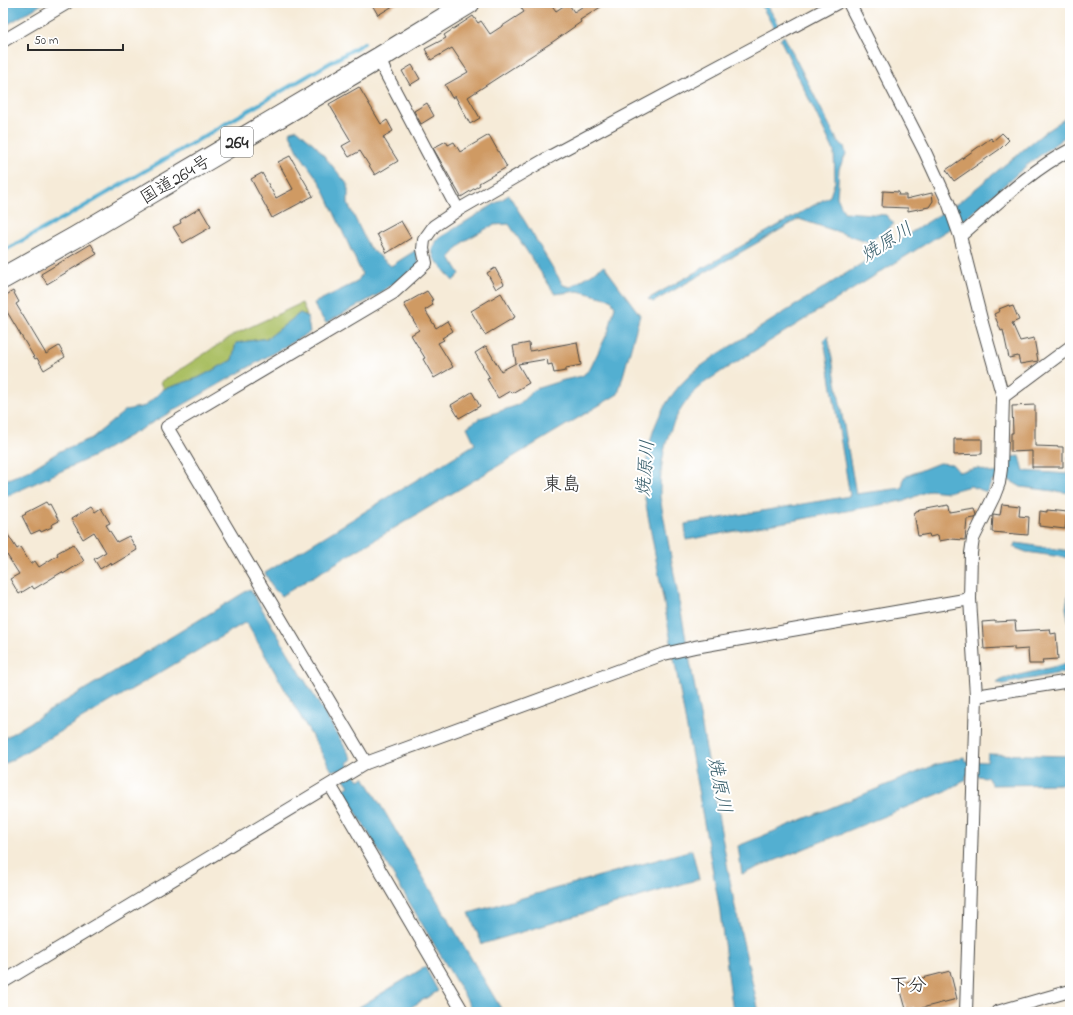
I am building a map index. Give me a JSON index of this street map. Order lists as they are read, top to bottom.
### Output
{
  "streets": {
    "highway": ["264", "国道264号"]
  },
  "districts": ["東島", "下分"],
  "water": ["焼原川"],
  "scale_bar": "50 m"
}
